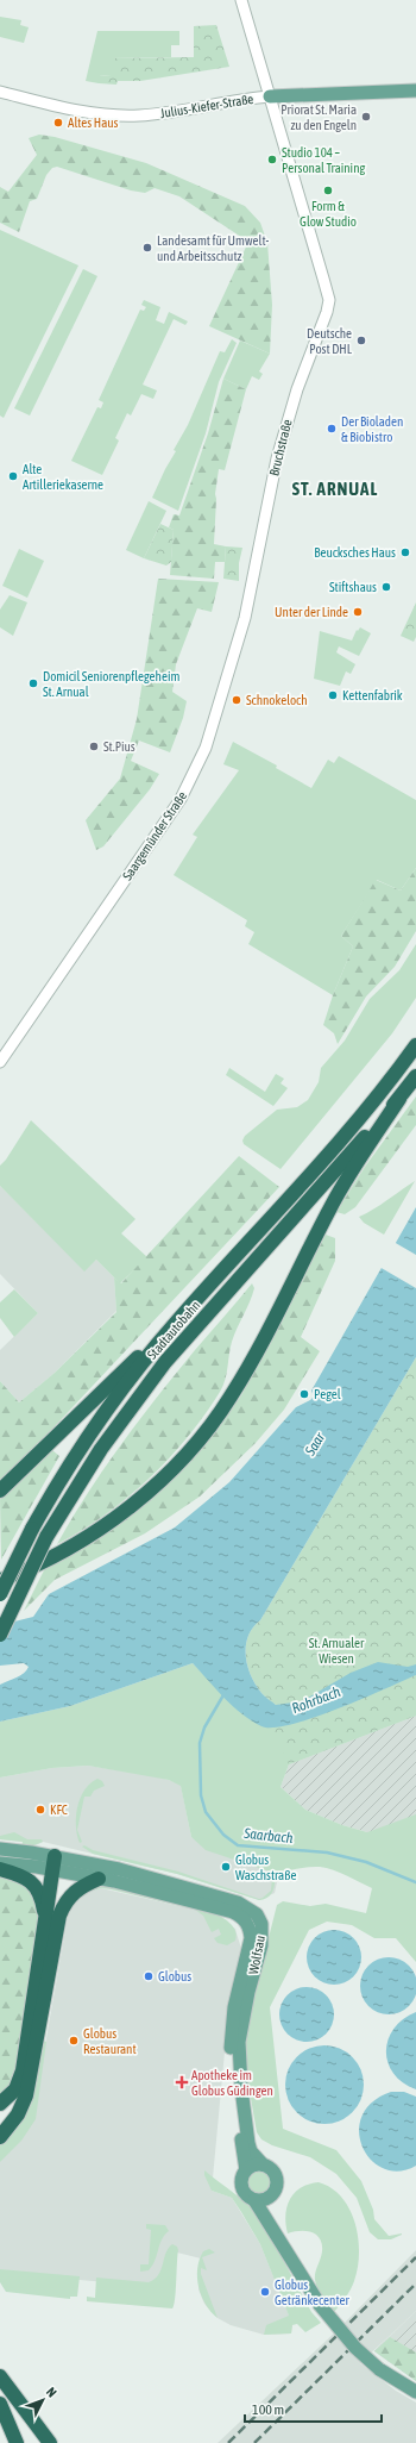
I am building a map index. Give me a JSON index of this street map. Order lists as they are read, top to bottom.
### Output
{
  "streets": {
    "highway": ["Stadtautobahn"],
    "main road": ["Julius-Kiefer-Straße", "Wolfsau"],
    "street": ["Bruchstraße", "Saargemünder Straße"]
  },
  "crossings": [
    ["Julius-Kiefer-Straße", "Bruchstraße"],
    ["Bruchstraße", "Saargemünder Straße"]
  ],
  "districts": ["ST. ARNUAL"],
  "water": ["Saar", "Rohrbach", "Saarbach"],
  "parks": ["St. Arnualer Wiesen"],
  "places": {
    "other": [
      "Priorat St. Maria zu den Engeln",
      "Altes Haus",
      "Studio 104 – Personal Training",
      "Form & Glow Studio",
      "Landesamt für Umwelt- und Arbeitsschutz",
      "Deutsche Post DHL",
      "Der Bioladen & Biobistro",
      "Alte Artilleriekaserne",
      "Beucksches Haus",
      "Stiftshaus",
      "Unter der Linde",
      "Domicil Seniorenpflegeheim St. Arnual",
      "Kettenfabrik",
      "Schnokeloch",
      "St.Pius",
      "Pegel",
      "KFC",
      "Globus Waschstraße",
      "Globus",
      "Globus Restaurant",
      "Globus Getränkecenter"
    ],
    "health": ["Apotheke im Globus Güdingen"]
  },
  "scale_bar": "100 m",
  "north": "top right"
}
